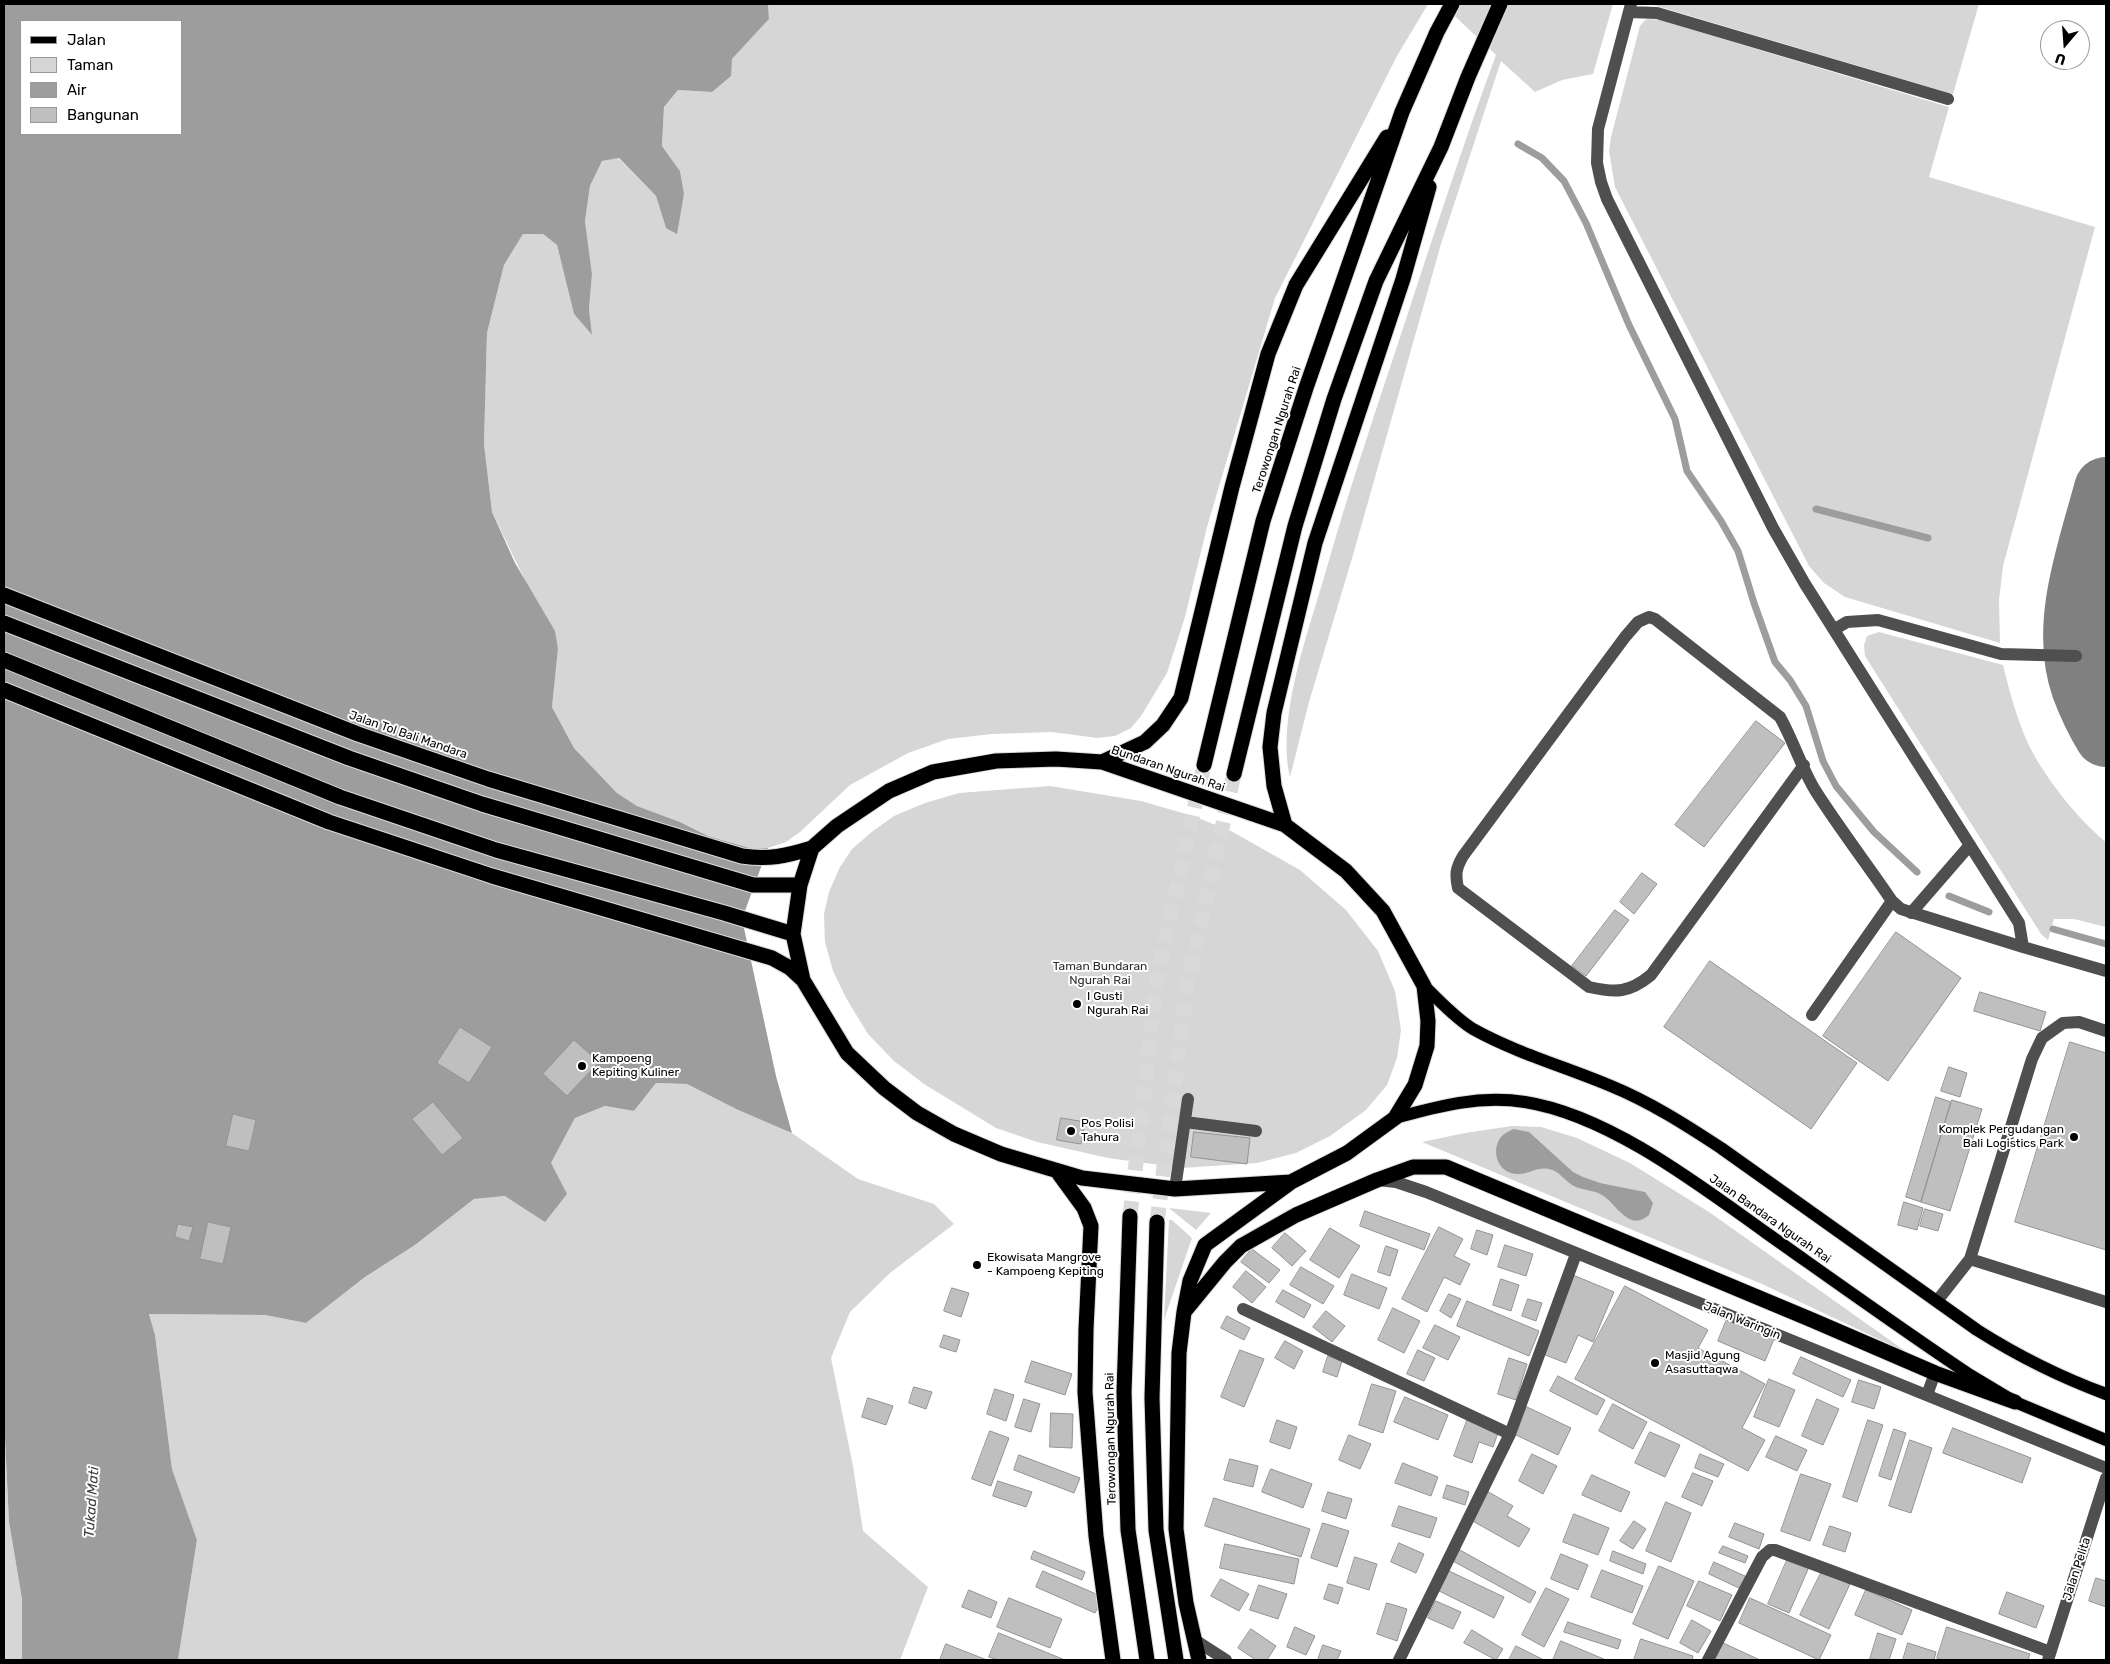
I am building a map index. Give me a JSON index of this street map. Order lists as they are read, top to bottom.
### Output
{
  "streets": {
    "highway": ["Terowongan Ngurah Rai", "Jalan Tol Bali Mandara", "Bundaran Ngurah Rai"],
    "main road": ["Jalan Bandara Ngurah Rai"],
    "street": ["Jalan Waringin", "Jalan Pelita"]
  },
  "crossings": [
    ["Jalan Tol Bali Mandara", "Bundaran Ngurah Rai"],
    ["Bundaran Ngurah Rai", "Jalan Bandara Ngurah Rai"]
  ],
  "water": ["Tukad Mati"],
  "parks": ["Taman Bundaran Ngurah Rai"],
  "places": [
    "I Gusti Ngurah Rai",
    "Kampoeng Kepiting Kuliner",
    "Pos Polisi Tahura",
    "Komplek Pergudangan Bali Logistics Park",
    "Ekowisata Mangrove - Kampoeng Kepiting",
    "Masjid Agung Asasuttaqwa"
  ],
  "legend": [
    "Jalan",
    "Taman",
    "Air",
    "Bangunan"
  ],
  "north": "bottom"
}
